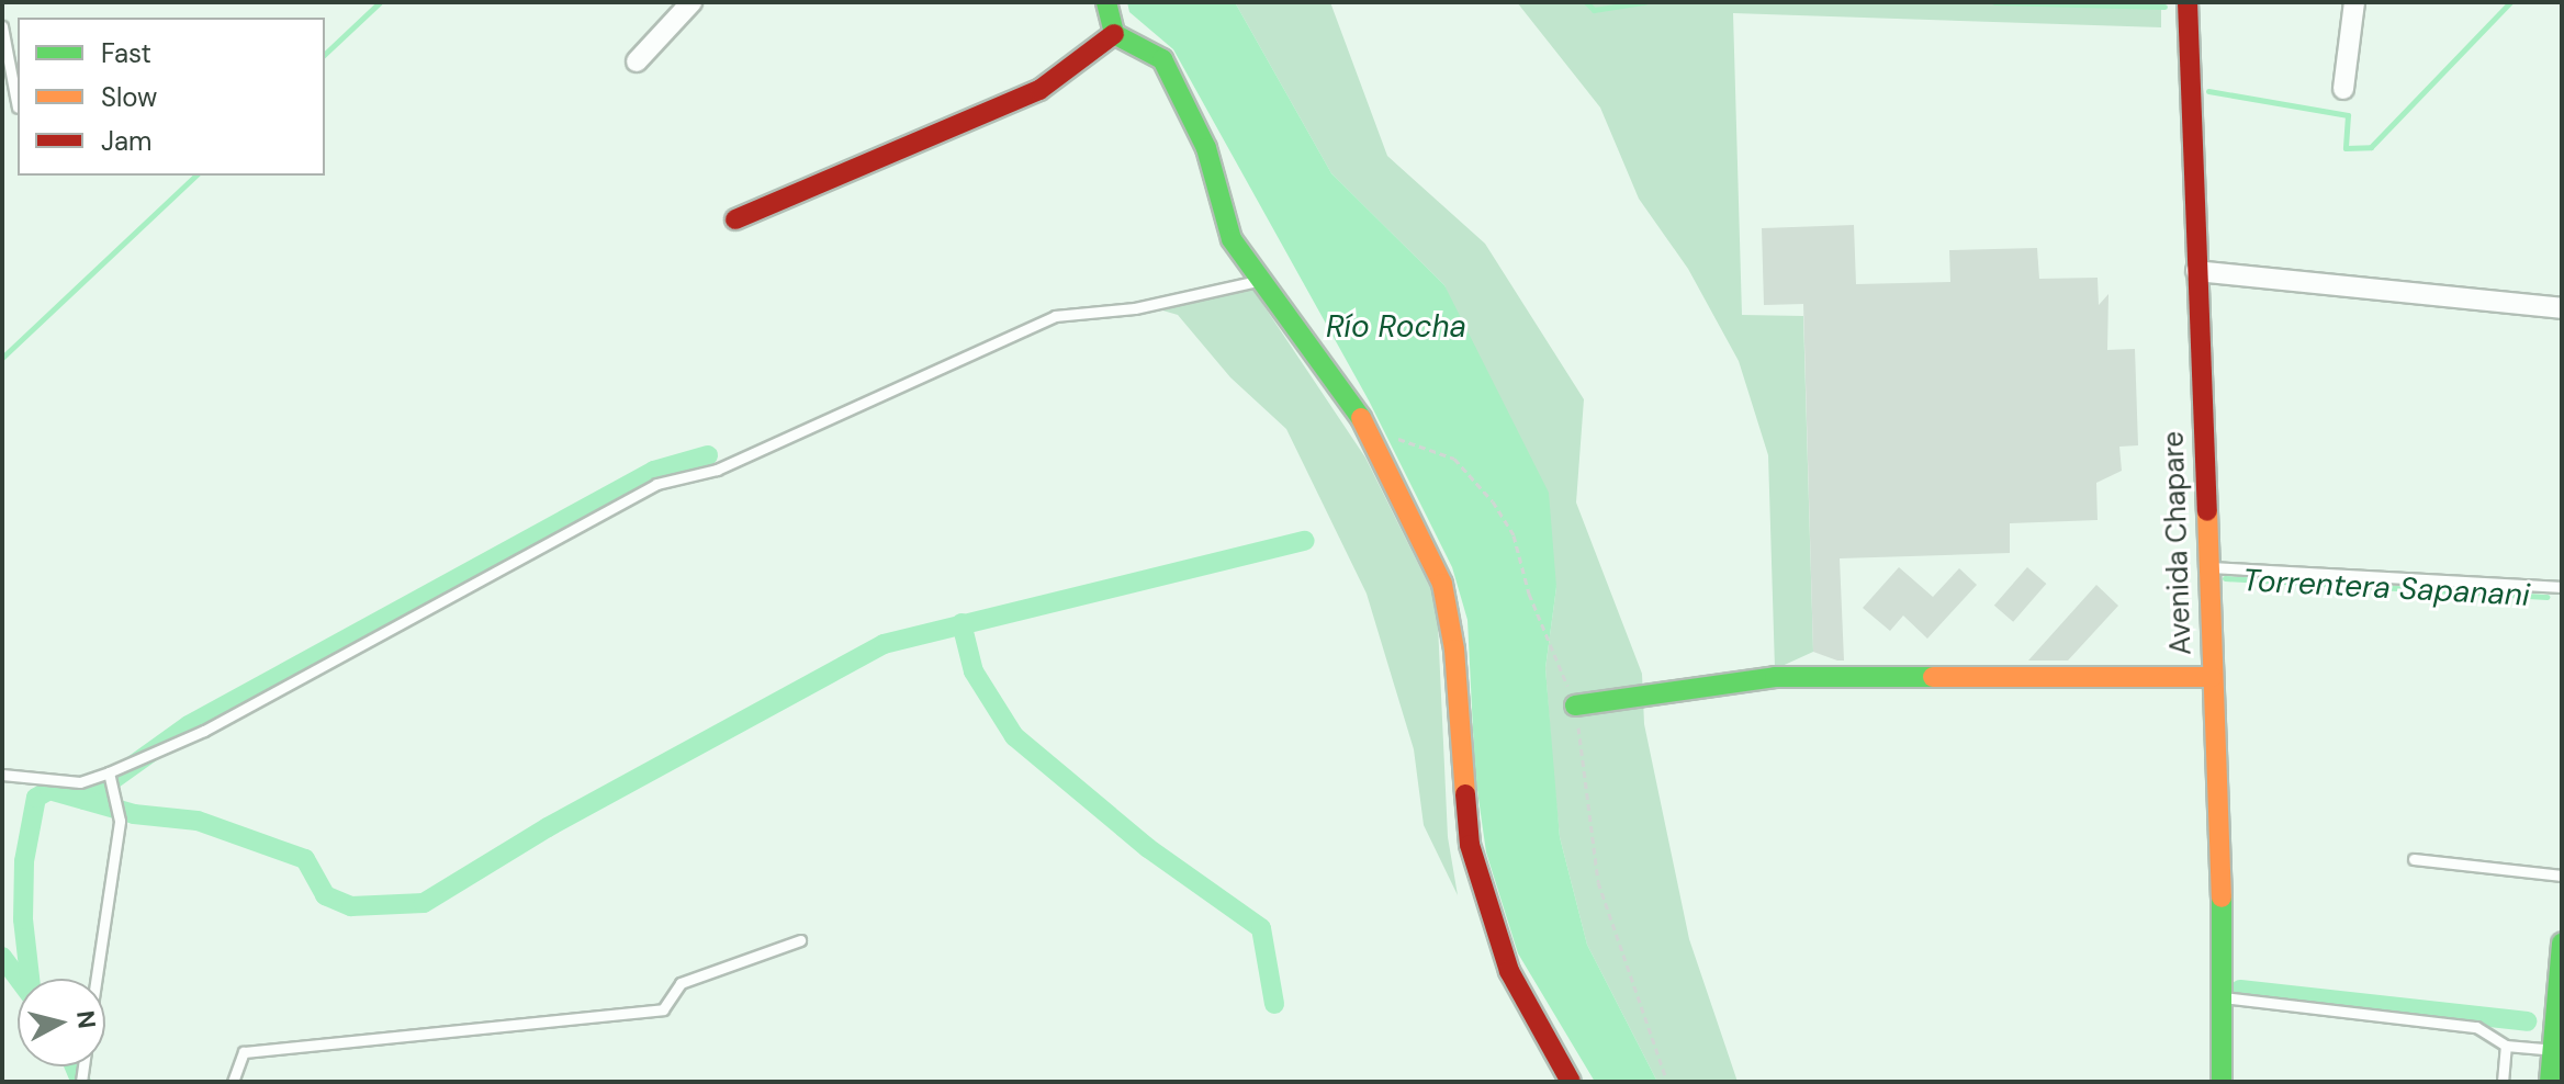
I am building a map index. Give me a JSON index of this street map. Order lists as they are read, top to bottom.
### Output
{
  "streets": {
    "main road": ["Avenida Chapare"]
  },
  "water": ["Río Rocha", "Torrentera Sapanani"],
  "legend": ["Fast", "Slow", "Jam"],
  "north": "right"
}
